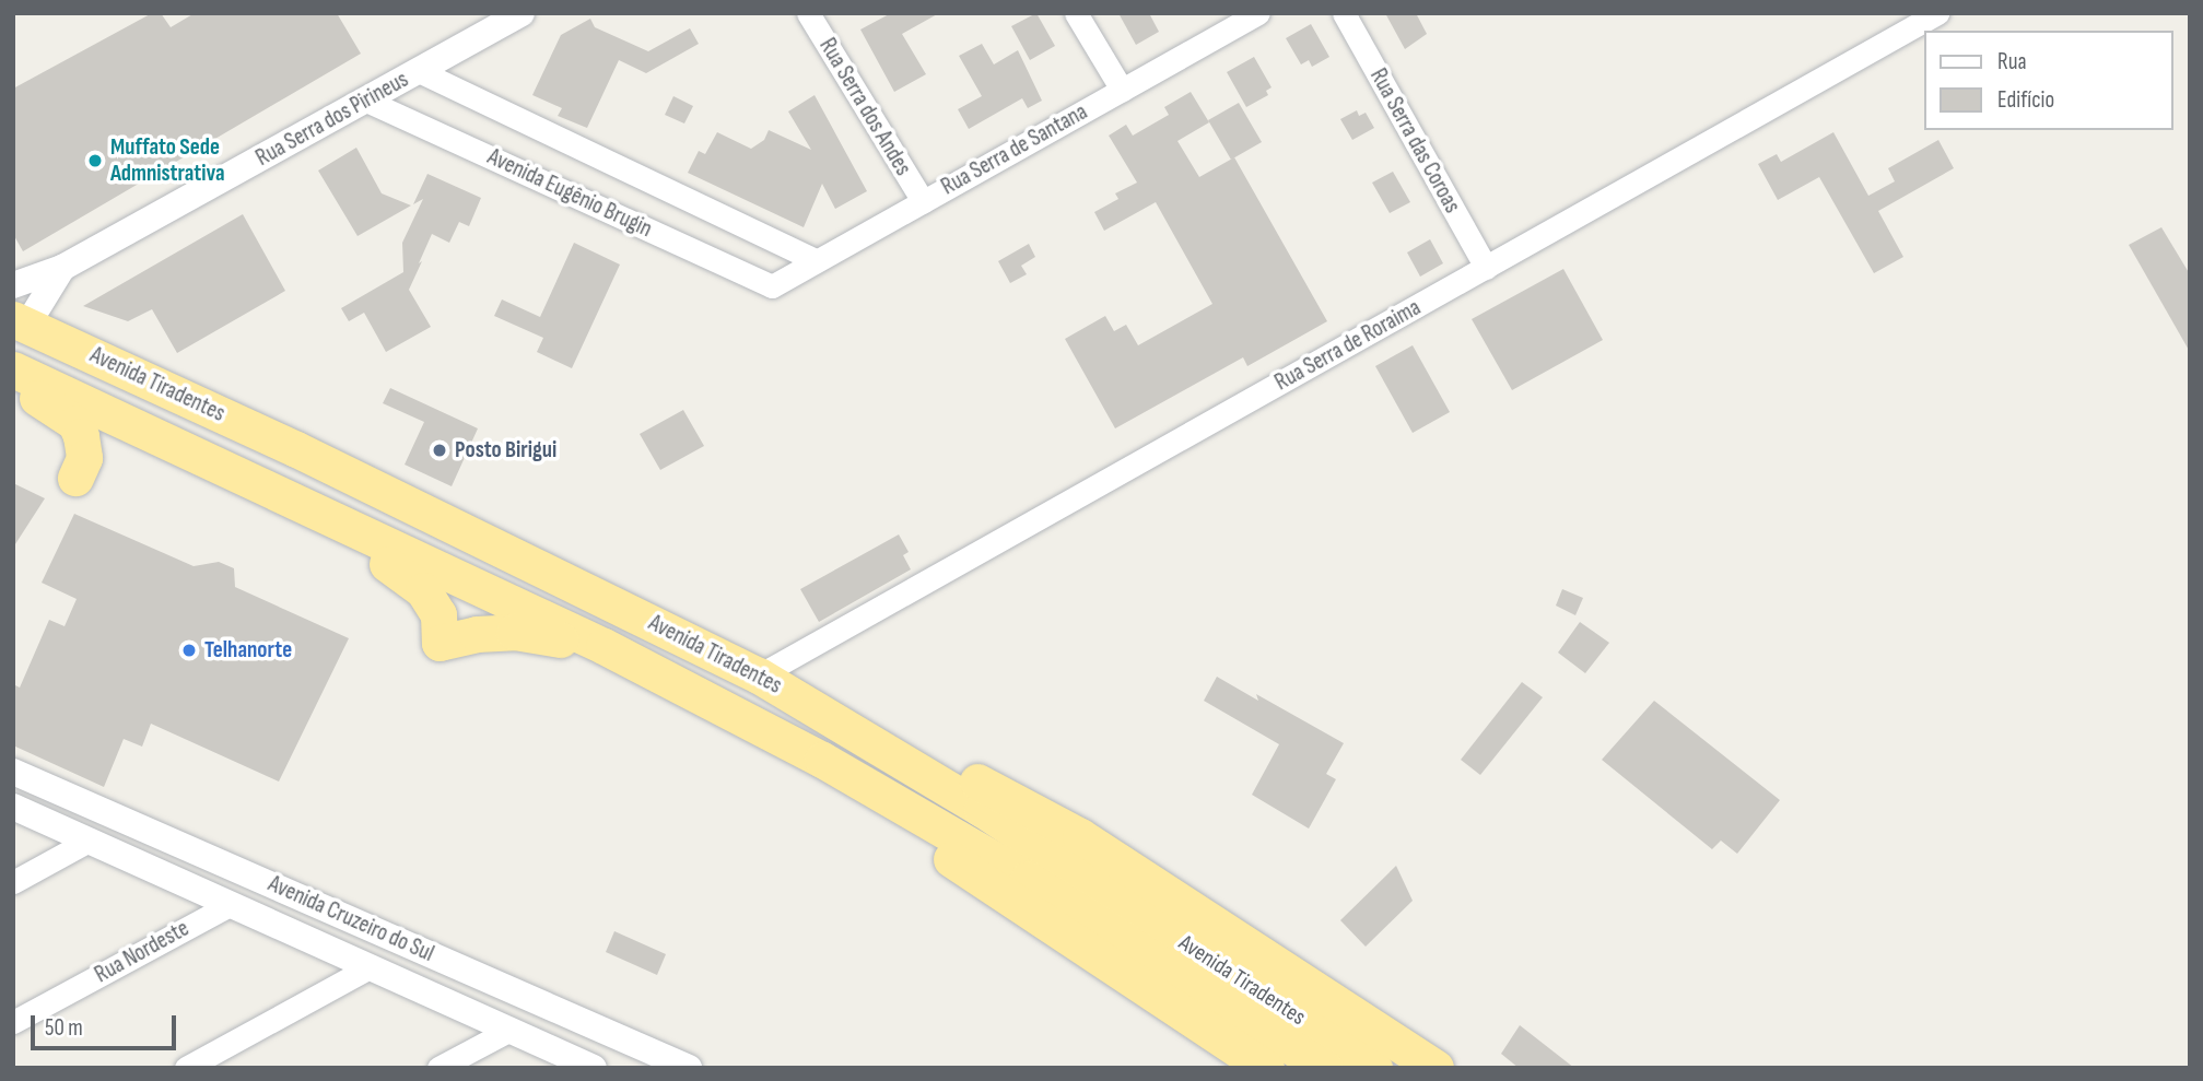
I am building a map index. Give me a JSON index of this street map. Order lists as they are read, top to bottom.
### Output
{
  "streets": {
    "highway": ["Avenida Tiradentes"],
    "street": [
      "Rua Serra dos Andes",
      "Rua Serra dos Pirineus",
      "Rua Serra das Coroas",
      "Rua Serra de Santana",
      "Avenida Eugênio Brugin",
      "Rua Serra de Roraima",
      "Avenida Cruzeiro do Sul",
      "Rua Nordeste"
    ]
  },
  "crossings": [
    ["Rua Serra dos Andes", "Rua Serra de Santana"],
    ["Rua Serra dos Pirineus", "Avenida Eugênio Brugin"],
    ["Rua Serra das Coroas", "Rua Serra de Roraima"],
    ["Rua Serra de Santana", "Avenida Eugênio Brugin"],
    ["Rua Serra de Roraima", "Avenida Tiradentes"],
    ["Avenida Cruzeiro do Sul", "Rua Nordeste"]
  ],
  "places": ["Muffato Sede Admnistrativa", "Posto Birigui", "Telhanorte"],
  "legend": ["Rua", "Edifício"],
  "scale_bar": "50 m"
}
